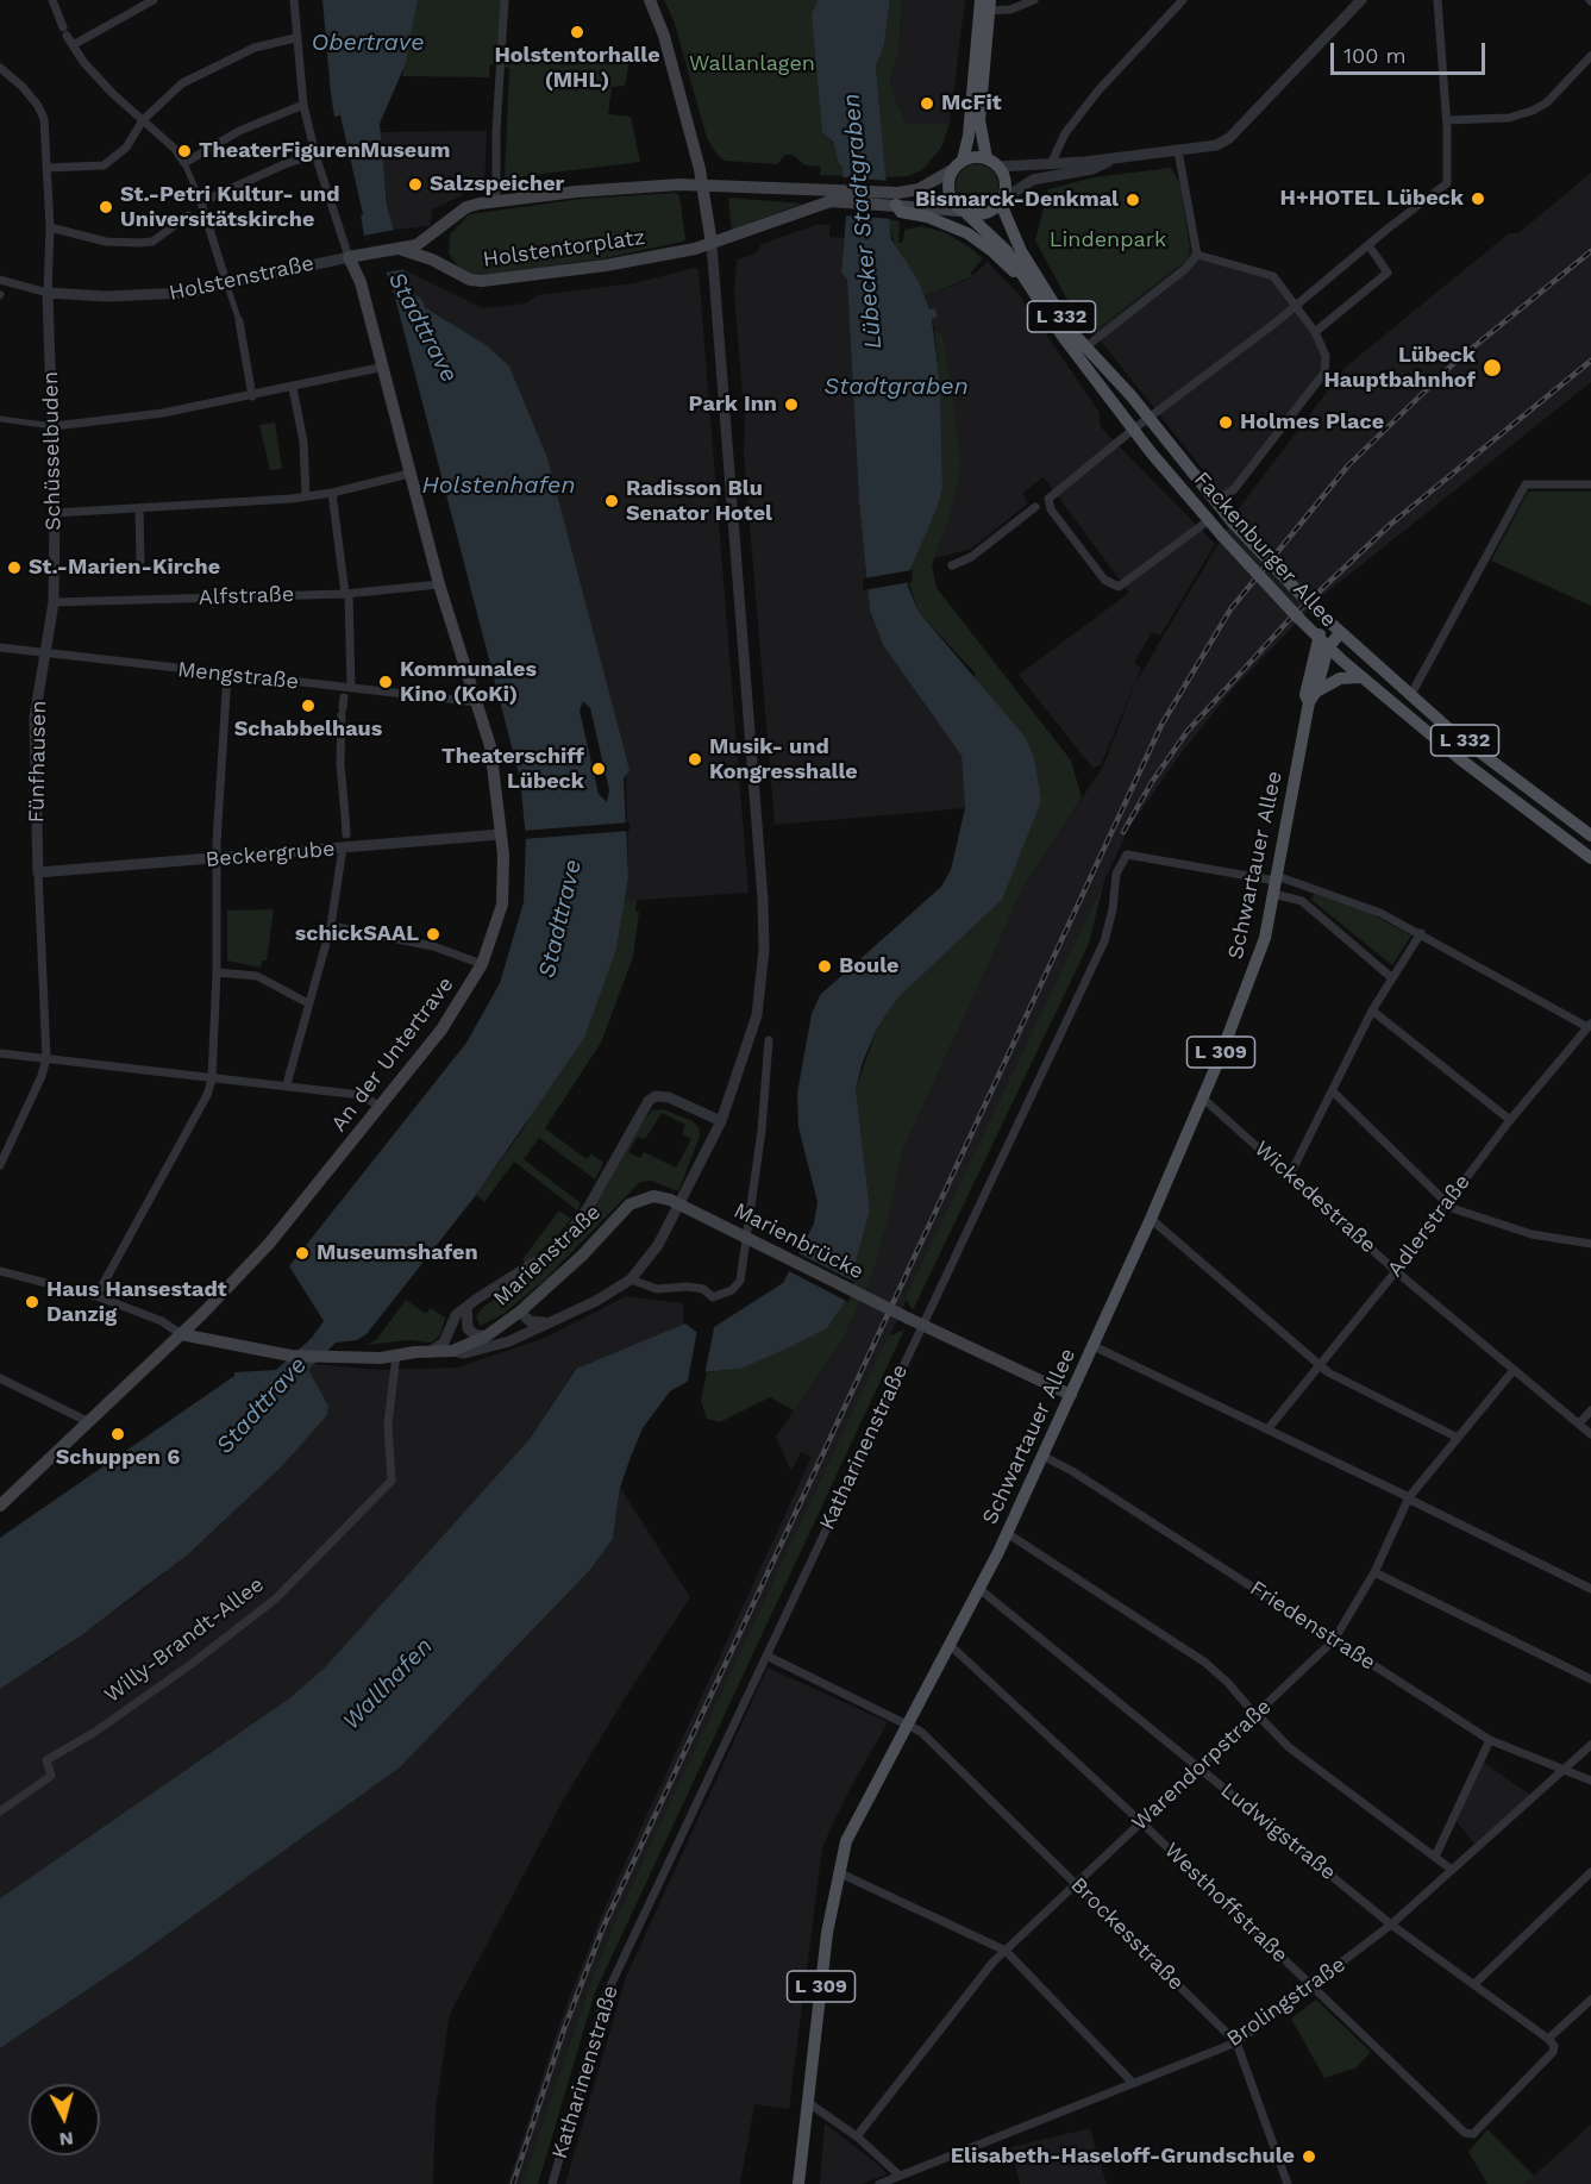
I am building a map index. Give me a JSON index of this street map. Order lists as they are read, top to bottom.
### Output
{
  "streets": {
    "main road": [
      "Holstentorplatz",
      "L 332",
      "Fackenburger Allee",
      "Schwartauer Allee",
      "L 309",
      "An der Untertrave",
      "Marienbrücke",
      "Marienstraße"
    ],
    "street": [
      "Holstenstraße",
      "Schüsselbuden",
      "Alfstraße",
      "Mengstraße",
      "Fünfhausen",
      "Beckergrube",
      "Wickedestraße",
      "Adlerstraße",
      "Katharinenstraße",
      "Friedenstraße",
      "Willy-Brandt-Allee",
      "Warendorpstraße",
      "Ludwigstraße",
      "Westhoffstraße",
      "Brockesstraße",
      "Brolingstraße"
    ]
  },
  "crossings": [
    ["Holstenstraße", "Schüsselbuden"],
    ["Holstenstraße", "An der Untertrave"],
    ["L 332", "Fackenburger Allee"],
    ["Schüsselbuden", "Alfstraße"],
    ["Schüsselbuden", "Mengstraße"],
    ["Schüsselbuden", "Fünfhausen"],
    ["Fackenburger Allee", "Schwartauer Allee"],
    ["Alfstraße", "An der Untertrave"],
    ["Mengstraße", "Fünfhausen"],
    ["Mengstraße", "An der Untertrave"],
    ["Fünfhausen", "Beckergrube"],
    ["Beckergrube", "An der Untertrave"],
    ["Schwartauer Allee", "Wickedestraße"],
    ["Schwartauer Allee", "Katharinenstraße"],
    ["Schwartauer Allee", "Friedenstraße"],
    ["Schwartauer Allee", "Ludwigstraße"],
    ["Schwartauer Allee", "Westhoffstraße"],
    ["Schwartauer Allee", "Brockesstraße"],
    ["Wickedestraße", "Adlerstraße"],
    ["Wickedestraße", "Warendorpstraße"],
    ["Marienbrücke", "Marienstraße"],
    ["Marienbrücke", "Katharinenstraße"],
    ["Katharinenstraße", "Brockesstraße"],
    ["Friedenstraße", "Warendorpstraße"],
    ["Friedenstraße", "Brolingstraße"],
    ["Warendorpstraße", "Ludwigstraße"],
    ["Warendorpstraße", "Westhoffstraße"],
    ["Warendorpstraße", "Brockesstraße"],
    ["Ludwigstraße", "Westhoffstraße"],
    ["Ludwigstraße", "Brolingstraße"],
    ["Westhoffstraße", "Brolingstraße"],
    ["Brockesstraße", "Brolingstraße"]
  ],
  "water": [
    "Obertrave",
    "Lübecker Stadtgraben",
    "Stadttrave",
    "Stadtgraben",
    "Holstenhafen",
    "Wallhafen"
  ],
  "parks": ["Wallanlagen", "Lindenpark"],
  "places": [
    "Holstentorhalle (MHL)",
    "McFit",
    "TheaterFigurenMuseum",
    "Salzspeicher",
    "H+HOTEL Lübeck",
    "Bismarck-Denkmal",
    "St.-Petri Kultur- und Universitätskirche",
    "Lübeck Hauptbahnhof",
    "Park Inn",
    "Holmes Place",
    "Radisson Blu Senator Hotel",
    "St.-Marien-Kirche",
    "Kommunales Kino (KoKi)",
    "Schabbelhaus",
    "Musik- und Kongresshalle",
    "Theaterschiff Lübeck",
    "schickSAAL",
    "Boule",
    "Museumshafen",
    "Haus Hansestadt Danzig",
    "Schuppen 6",
    "Elisabeth-Haseloff-Grundschule"
  ],
  "scale_bar": "100 m",
  "north": "bottom"
}
